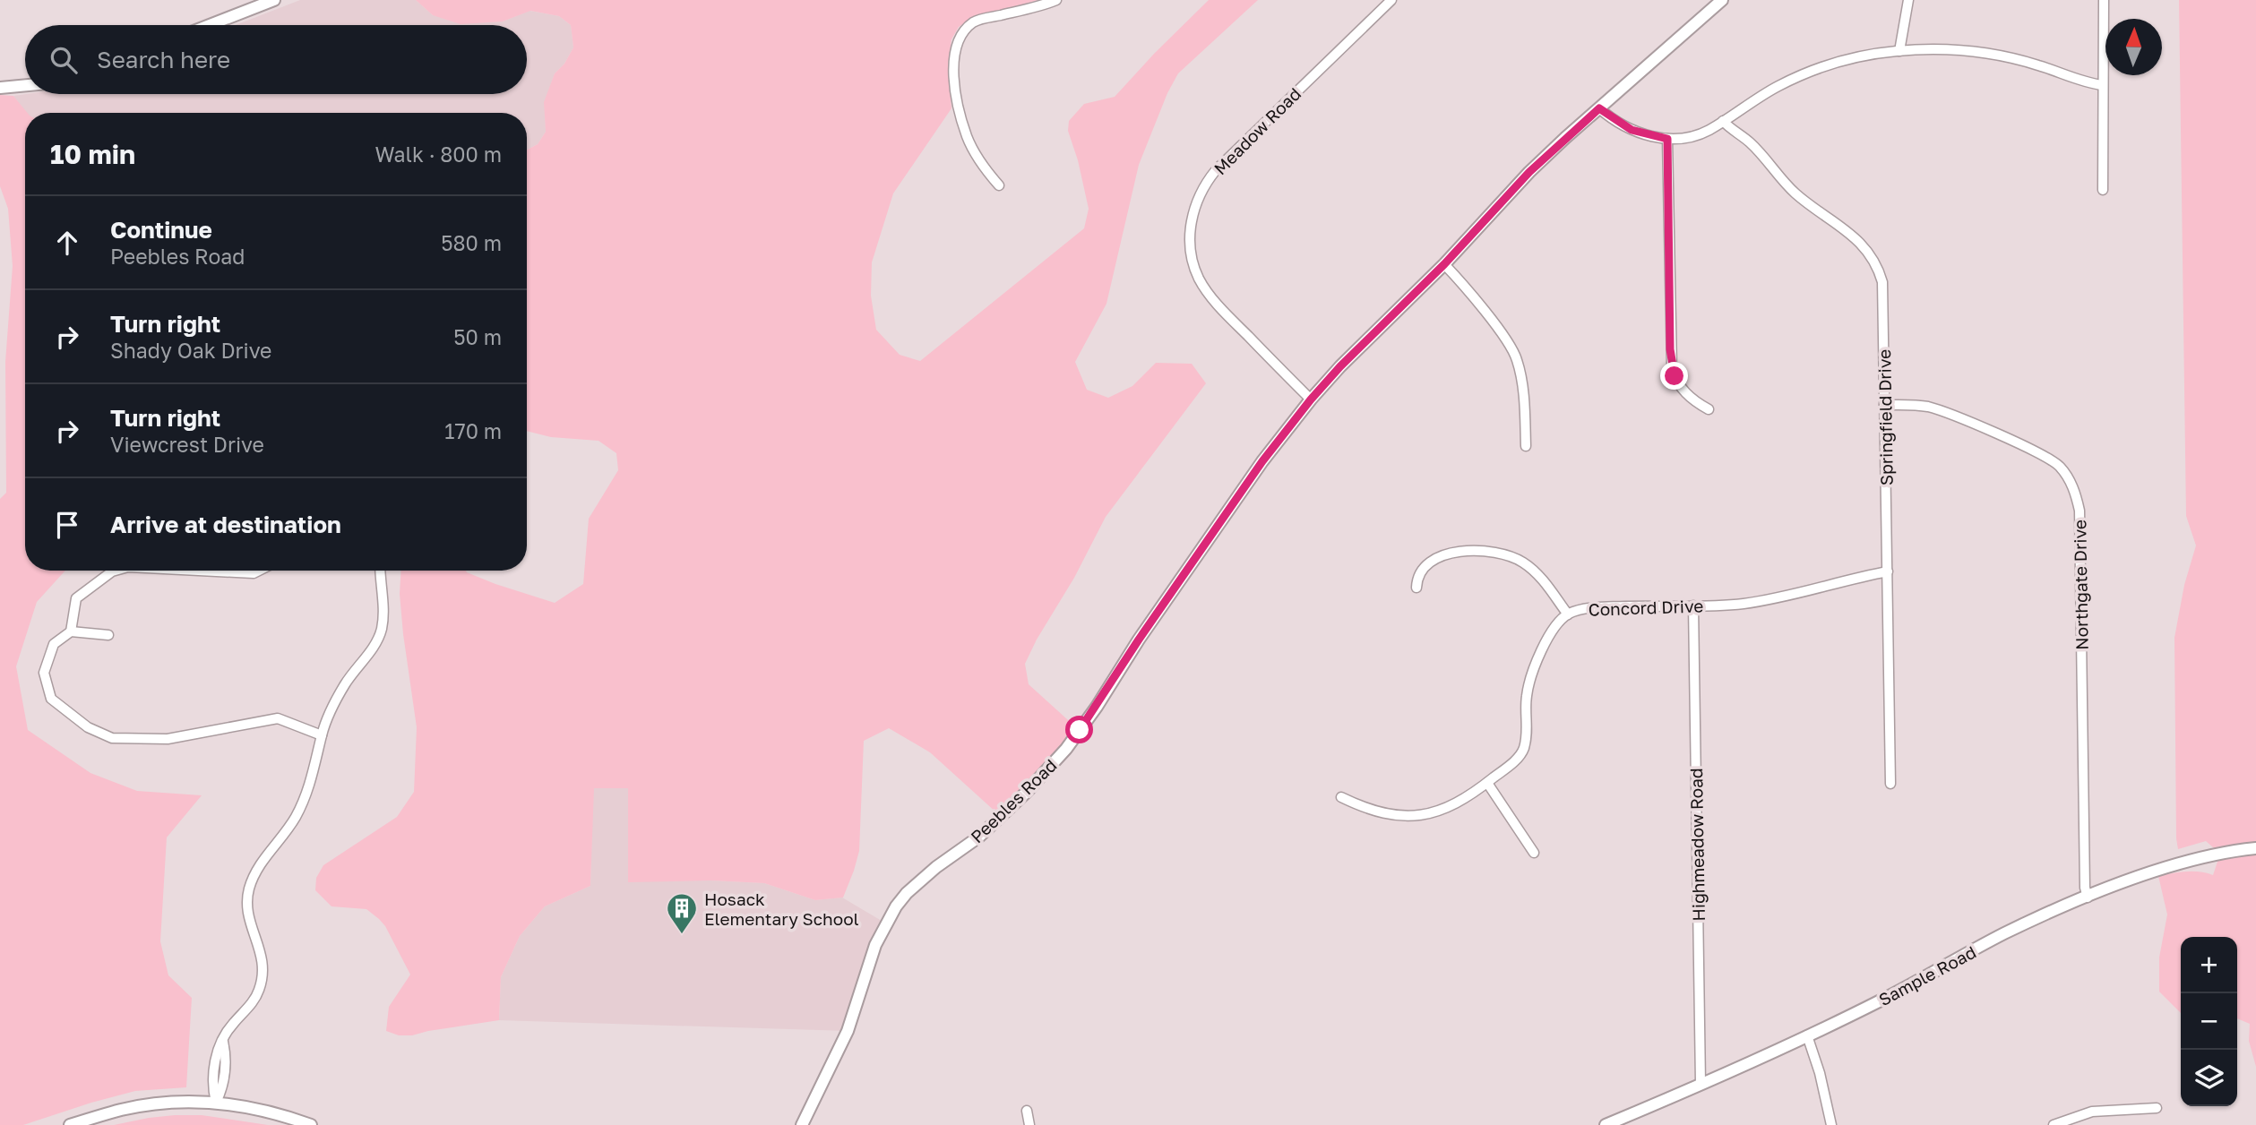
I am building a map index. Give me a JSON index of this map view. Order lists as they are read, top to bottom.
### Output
{
  "streets": {
    "street": [
      "Meadow Road",
      "Springfield Drive",
      "Northgate Drive",
      "Concord Drive",
      "Peebles Road",
      "Highmeadow Road",
      "Sample Road"
    ]
  },
  "crossings": [
    ["Meadow Road", "Peebles Road"],
    ["Springfield Drive", "Northgate Drive"],
    ["Springfield Drive", "Concord Drive"],
    ["Northgate Drive", "Sample Road"],
    ["Concord Drive", "Highmeadow Road"],
    ["Highmeadow Road", "Sample Road"]
  ],
  "places": {
    "building": ["Hosack Elementary School"]
  },
  "north": "top",
  "page": {
    "search": "Search here",
    "heading": ["10 min", "Walk · 800 m"],
    "list": [
      ["Continue", "Peebles Road", "580 m"],
      ["Turn right", "Shady Oak Drive", "50 m"],
      ["Turn right", "Viewcrest Drive", "170 m"],
      "Arrive at destination"
    ],
    "map_buttons": ["+", "−"]
  }
}
